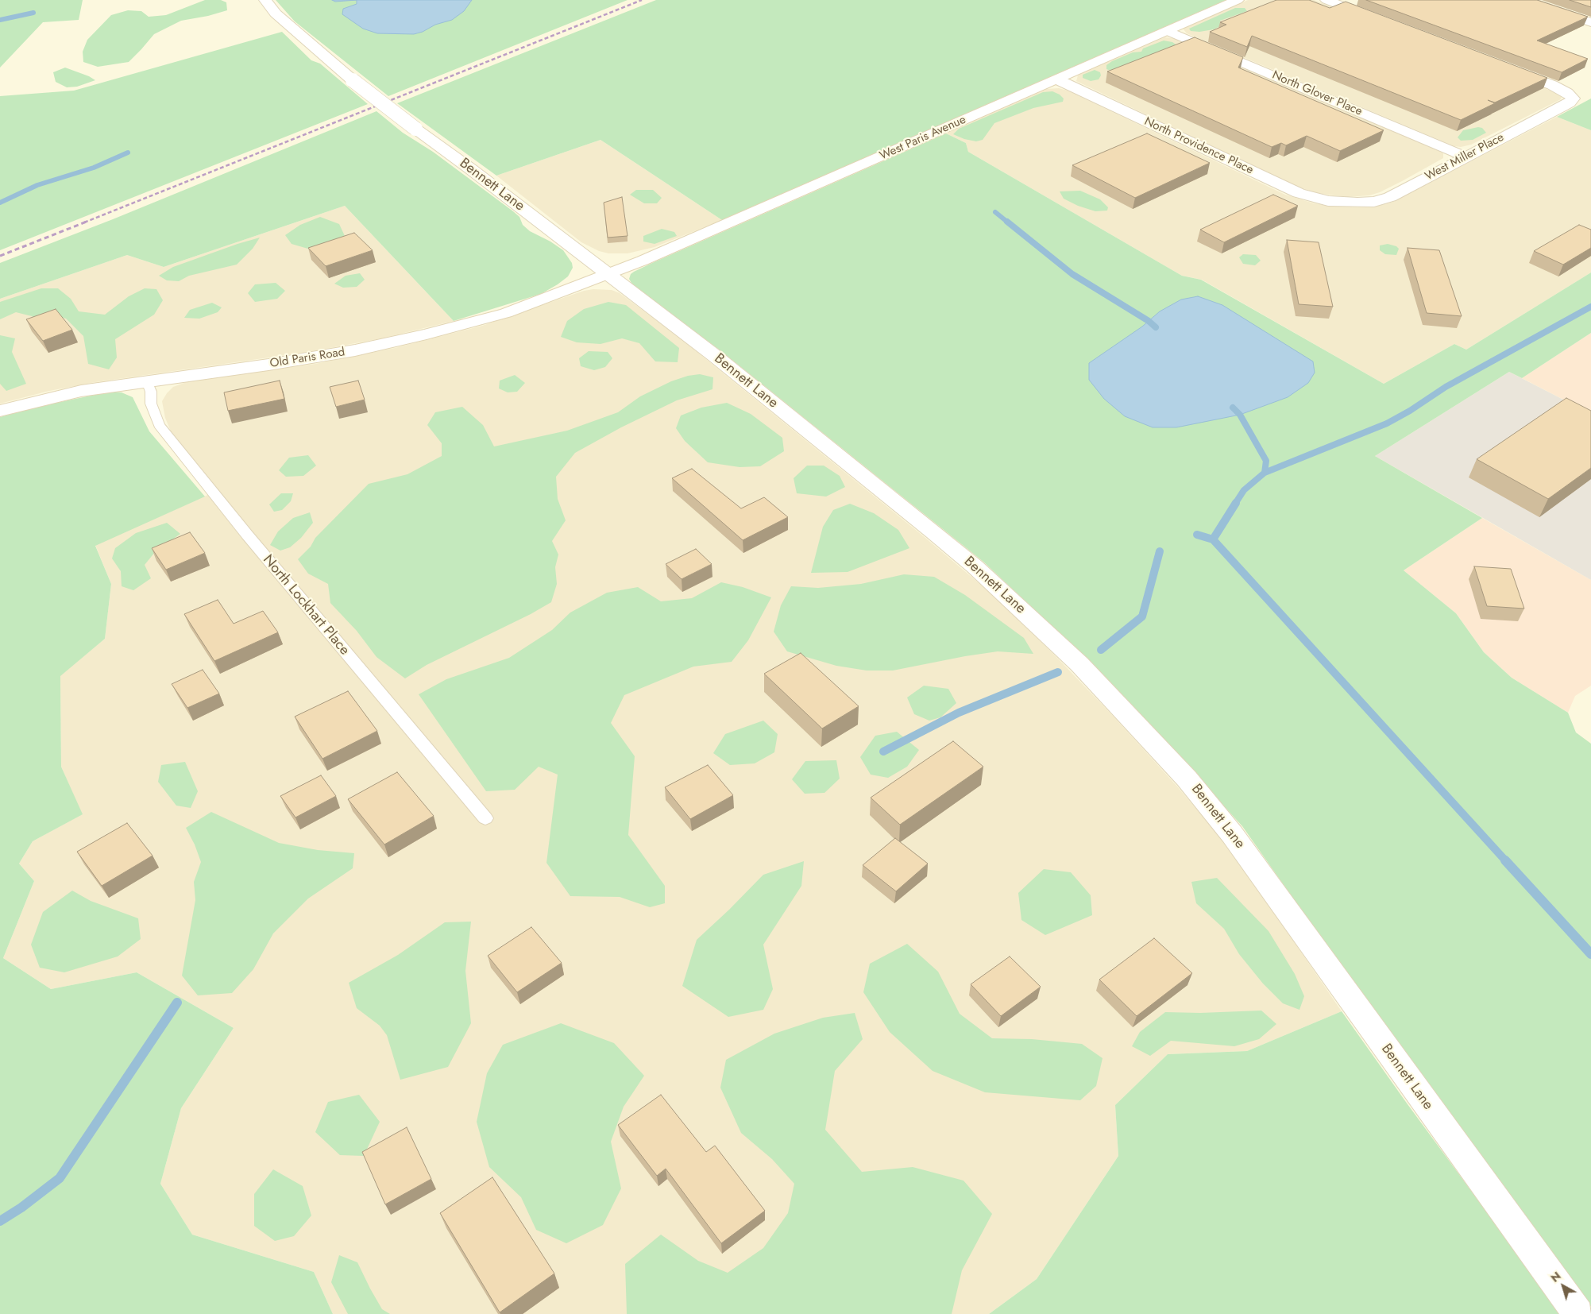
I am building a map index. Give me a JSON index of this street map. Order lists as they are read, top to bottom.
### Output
{
  "streets": {
    "street": [
      "North Glover Place",
      "West Paris Avenue",
      "North Providence Place",
      "West Miller Place",
      "Bennett Lane",
      "Old Paris Road"
    ],
    "lane": ["North Lockhart Place"]
  },
  "crossings": [
    ["North Glover Place", "West Paris Avenue"],
    ["North Glover Place", "West Miller Place"],
    ["West Paris Avenue", "North Providence Place"],
    ["West Paris Avenue", "Bennett Lane"],
    ["West Paris Avenue", "Old Paris Road"],
    ["North Providence Place", "West Miller Place"],
    ["Bennett Lane", "Old Paris Road"],
    ["Old Paris Road", "North Lockhart Place"]
  ],
  "north": "top left"
}
